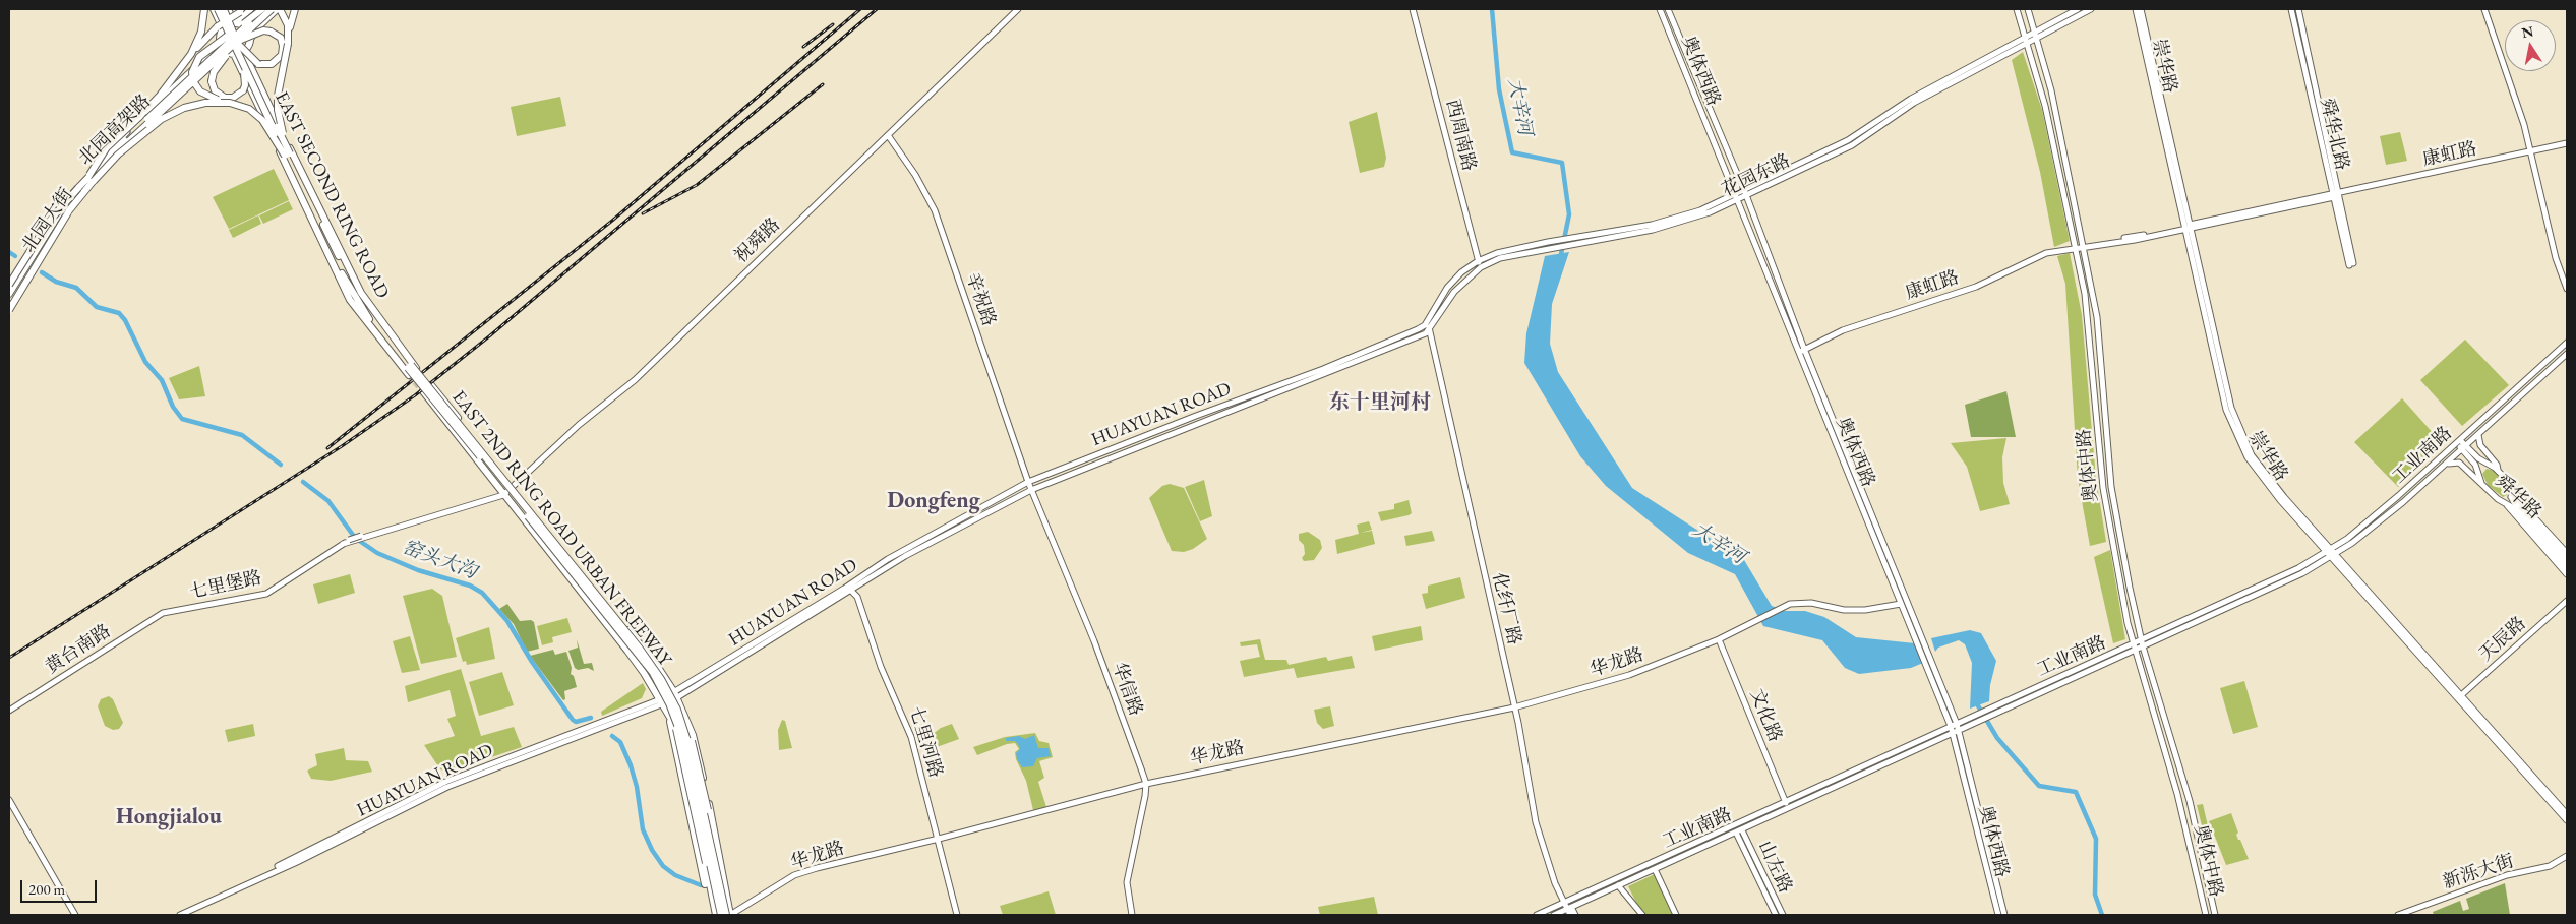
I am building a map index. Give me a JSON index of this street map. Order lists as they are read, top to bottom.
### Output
{
  "streets": {
    "highway": ["北园高架路", "EAST SECOND RING ROAD", "EAST 2ND RING ROAD URBAN FREEWAY"],
    "main road": [
      "崇华路",
      "奥体西路",
      "舜华北路",
      "西周南路",
      "康虹路",
      "花园东路",
      "北园大街",
      "祝舜路",
      "辛祝路",
      "HUAYUAN ROAD",
      "工业南路",
      "奥体中路",
      "舜华路",
      "七里堡路",
      "化纤厂路",
      "天辰路",
      "黄台南路",
      "华龙路",
      "华信路",
      "文化路",
      "七里河路",
      "山左路",
      "新泺大街"
    ]
  },
  "crossings": [
    ["崇华路", "康虹路"],
    ["崇华路", "工业南路"],
    ["崇华路", "天辰路"],
    ["奥体西路", "康虹路"],
    ["奥体西路", "花园东路"],
    ["奥体西路", "工业南路"],
    ["奥体西路", "华龙路"],
    ["北园高架路", "北园大街"],
    ["北园高架路", "EAST 2ND RING ROAD URBAN FREEWAY"],
    ["舜华北路", "康虹路"],
    ["西周南路", "花园东路"],
    ["康虹路", "奥体中路"],
    ["花园东路", "HUAYUAN ROAD"],
    ["花园东路", "奥体中路"],
    ["花园东路", "化纤厂路"],
    ["EAST SECOND RING ROAD", "北园大街"],
    ["祝舜路", "辛祝路"],
    ["祝舜路", "七里堡路"],
    ["辛祝路", "HUAYUAN ROAD"],
    ["辛祝路", "华信路"],
    ["HUAYUAN ROAD", "化纤厂路"],
    ["HUAYUAN ROAD", "华信路"],
    ["HUAYUAN ROAD", "七里河路"],
    ["工业南路", "奥体中路"],
    ["工业南路", "舜华路"],
    ["工业南路", "化纤厂路"],
    ["工业南路", "文化路"],
    ["工业南路", "山左路"],
    ["七里堡路", "黄台南路"],
    ["化纤厂路", "华龙路"],
    ["华龙路", "华信路"],
    ["华龙路", "文化路"],
    ["华龙路", "七里河路"]
  ],
  "districts": ["东十里河村", "Dongfeng", "Hongjialou"],
  "water": ["大辛河", "窑头大沟"],
  "scale_bar": "200 m",
  "north": "top"
}
